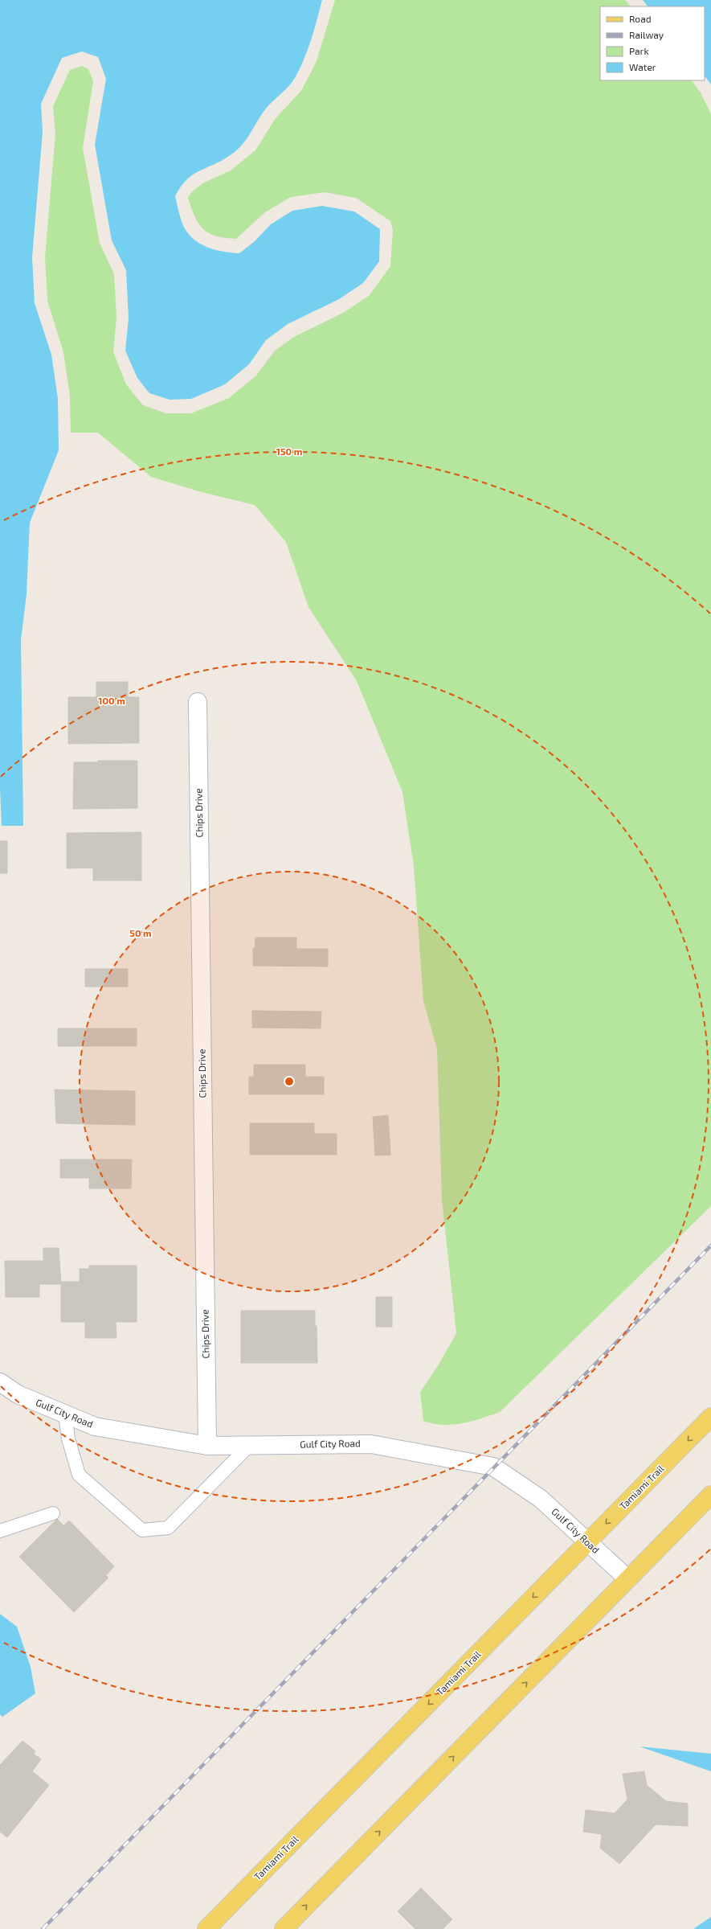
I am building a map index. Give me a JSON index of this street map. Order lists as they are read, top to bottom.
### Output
{
  "streets": {
    "main road": ["Tamiami Trail"],
    "street": ["Chips Drive", "Gulf City Road"]
  },
  "crossings": [
    ["Chips Drive", "Gulf City Road"],
    ["Gulf City Road", "Tamiami Trail"]
  ],
  "legend": [
    "Road",
    "Railway",
    "Park",
    "Water"
  ],
  "rings": ["150 m", "100 m", "50 m"]
}
